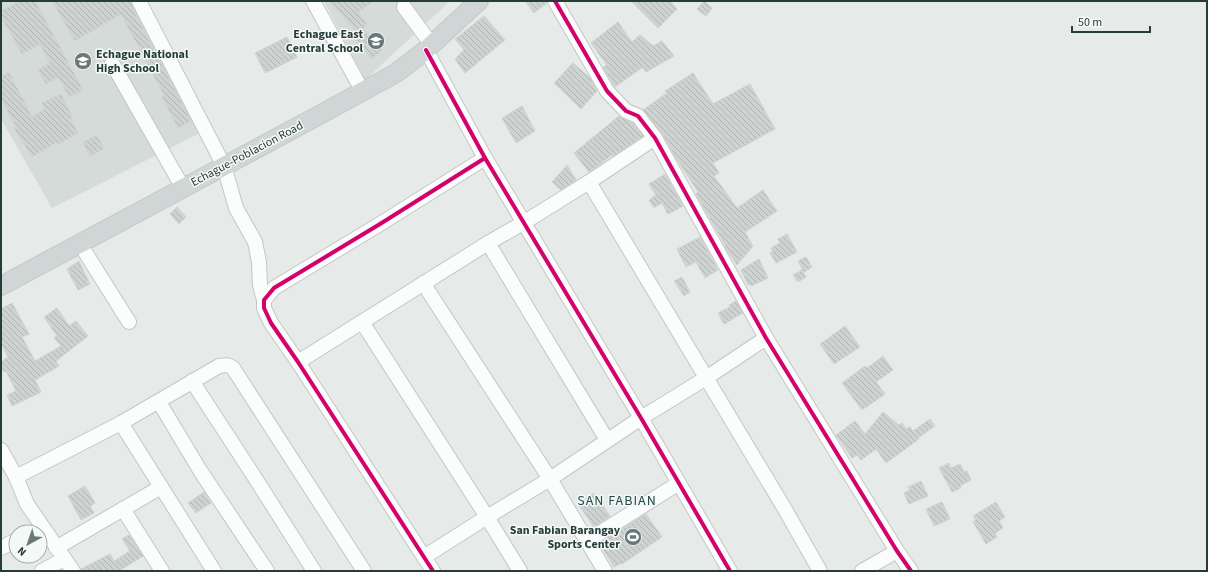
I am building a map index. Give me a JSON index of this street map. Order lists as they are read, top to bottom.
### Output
{
  "streets": {
    "main road": ["Echague-Poblacion Road"]
  },
  "districts": ["SAN FABIAN"],
  "places": {
    "school or university": ["Echague East Central School", "Echague National High School"],
    "sports": ["San Fabian Barangay Sports Center"]
  },
  "scale_bar": "50 m",
  "north": "bottom left"
}
